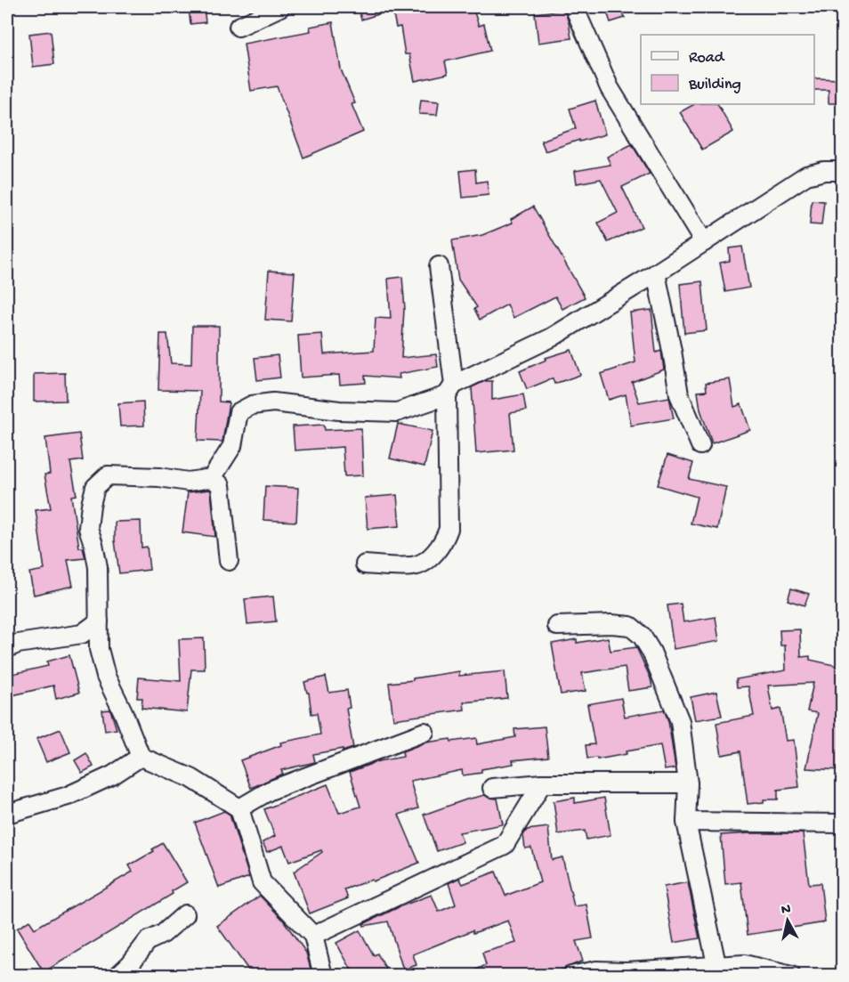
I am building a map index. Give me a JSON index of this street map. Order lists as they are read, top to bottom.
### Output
{
  "legend": ["Road", "Building"],
  "north": "top"
}
